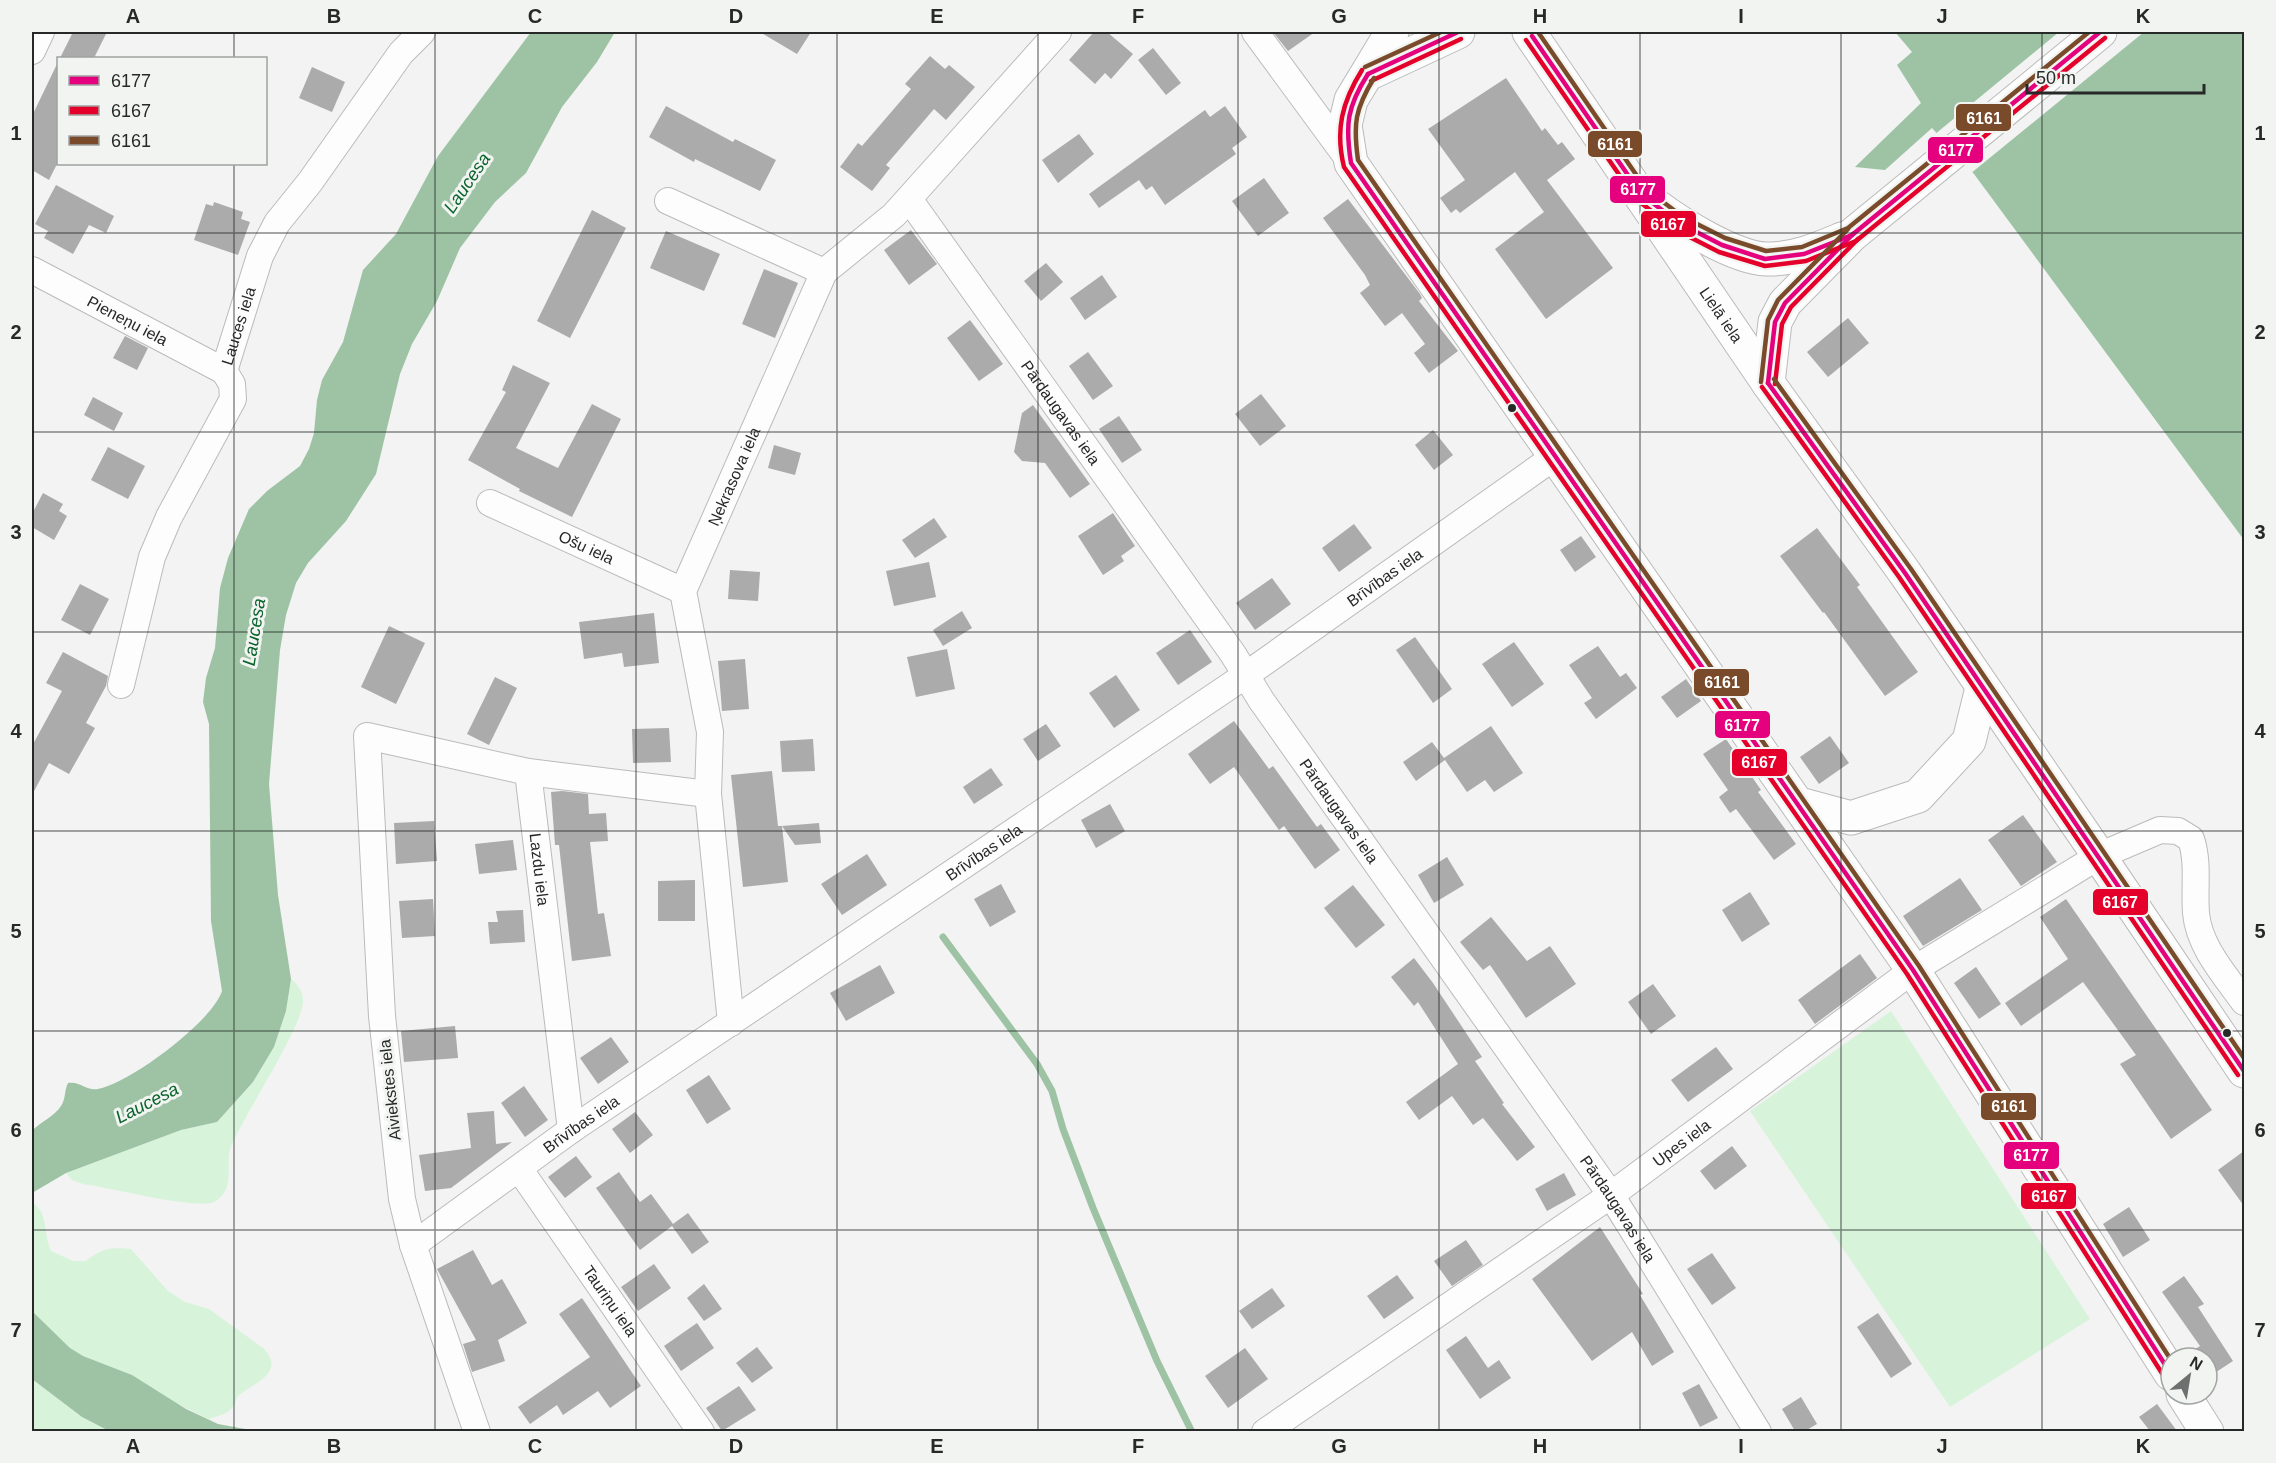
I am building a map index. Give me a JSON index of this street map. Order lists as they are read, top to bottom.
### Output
{
  "streets": {
    "main road": ["Lielā iela"],
    "street": [
      "Pieneņu iela",
      "Lauces iela",
      "Pārdaugavas iela",
      "Ņekrasova iela",
      "Ošu iela",
      "Brīvības iela",
      "Lazdu iela",
      "Aiviekstes iela",
      "Upes iela",
      "Tauriņu iela"
    ]
  },
  "crossings": [
    ["Lielā iela", "Upes iela"],
    ["Pieneņu iela", "Lauces iela"],
    ["Pārdaugavas iela", "Ņekrasova iela"],
    ["Pārdaugavas iela", "Brīvības iela"],
    ["Pārdaugavas iela", "Upes iela"],
    ["Ņekrasova iela", "Ošu iela"],
    ["Brīvības iela", "Lazdu iela"],
    ["Brīvības iela", "Aiviekstes iela"],
    ["Brīvības iela", "Tauriņu iela"],
    ["Lazdu iela", "Aiviekstes iela"]
  ],
  "water": ["Laucesa"],
  "lines": ["transit line 6177", "transit line 6161", "transit line 6167"],
  "legend": ["6177", "6167", "6161"],
  "scale_bar": "50 m",
  "north": "top right",
  "grid": {
    "columns": [
      "A",
      "B",
      "C",
      "D",
      "E",
      "F",
      "G",
      "H",
      "I",
      "J",
      "K"
    ],
    "rows": [
      "1",
      "2",
      "3",
      "4",
      "5",
      "6",
      "7"
    ]
  }
}
